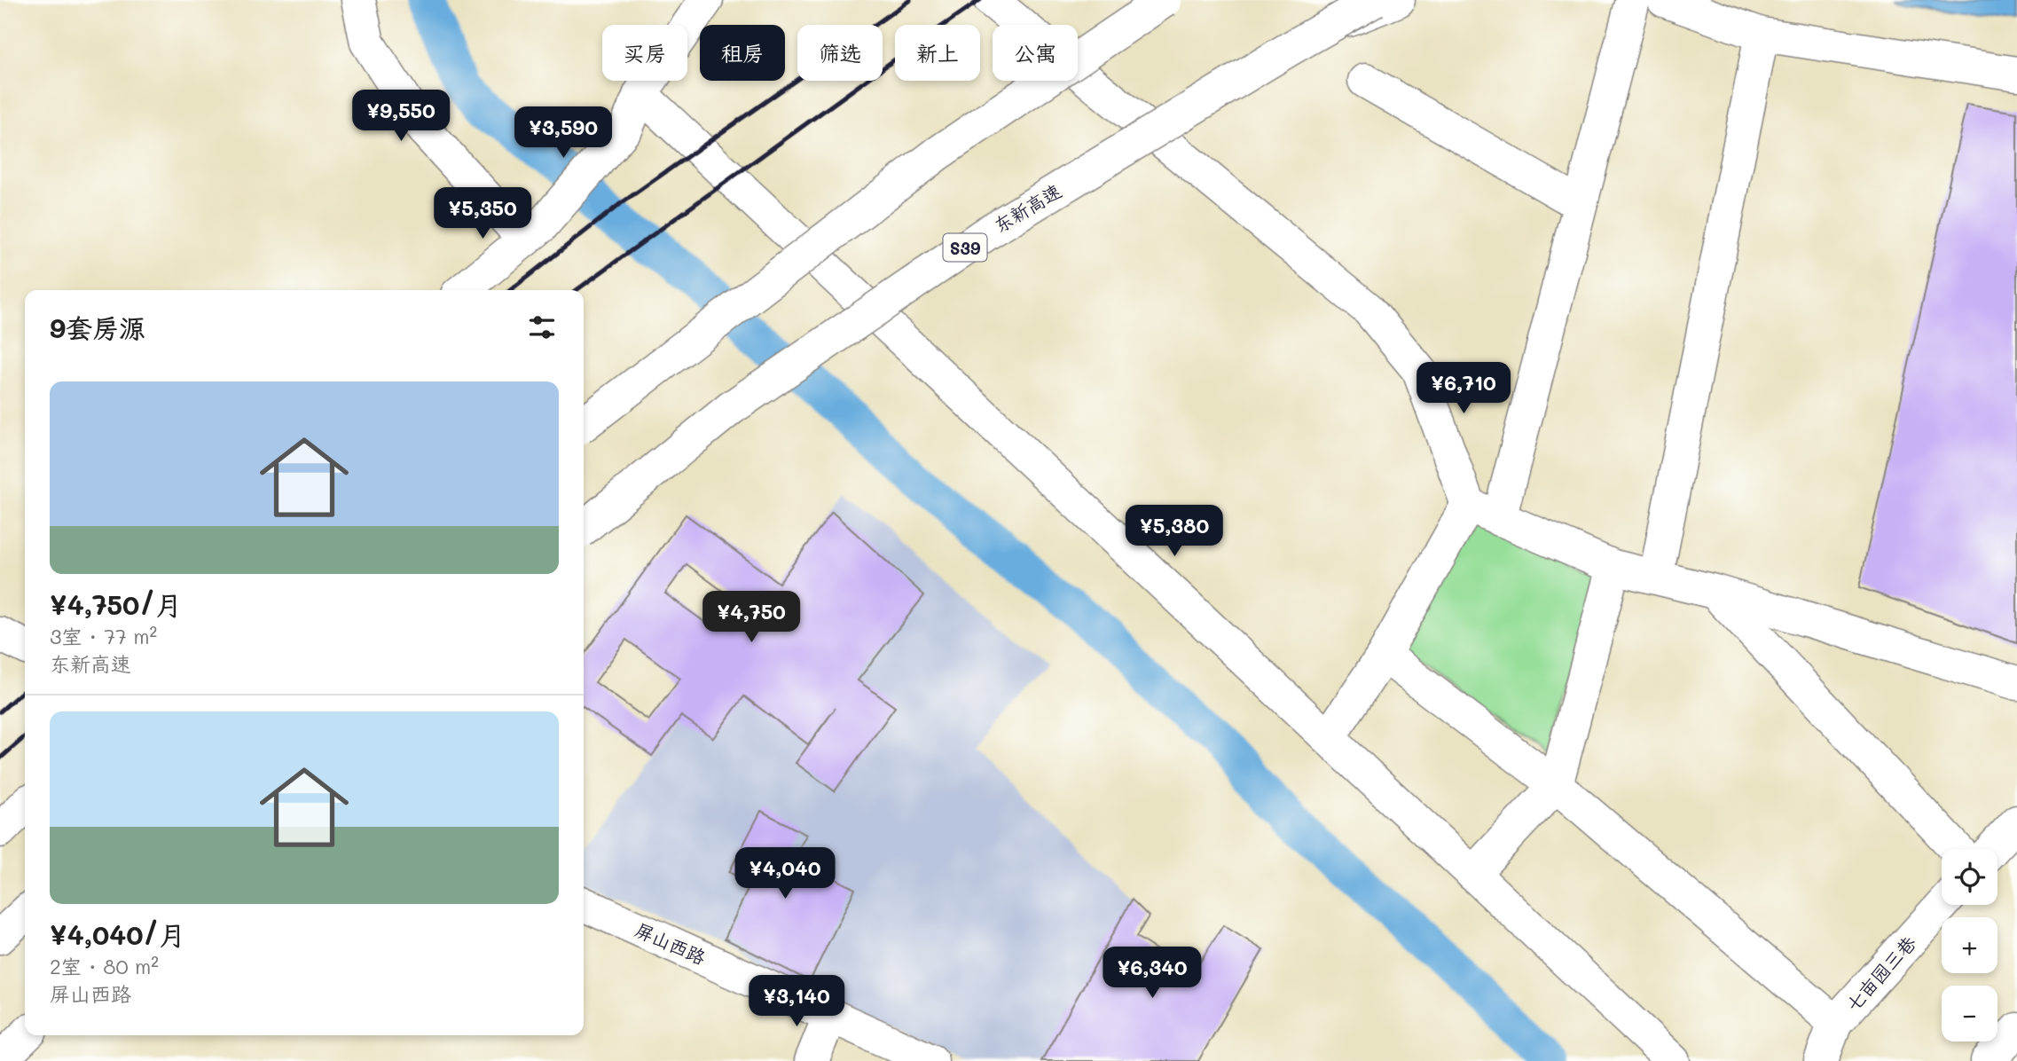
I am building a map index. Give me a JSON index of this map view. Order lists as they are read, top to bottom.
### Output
{
  "streets": {
    "main road": [
      "东新高速",
      "S39",
      "屏山西路",
      "七亩园三巷"
    ]
  },
  "page": {
    "chip": [
      "买房",
      "租房",
      "筛选",
      "新上",
      "公寓"
    ],
    "price": [
      "¥9,550",
      "¥3,590",
      "¥5,350",
      "¥6,710",
      "¥5,380",
      "¥4,750",
      "¥4,040",
      "¥6,340",
      "¥3,140"
    ],
    "heading": "9套房源",
    "list": [
      {
        "name": "¥4,750/月",
        "note": "3室 · 77 m² · 东新高速"
      },
      {
        "name": "¥4,040/月",
        "note": "2室 · 80 m² · 屏山西路"
      }
    ],
    "map_buttons": ["+", "−"]
  }
}
